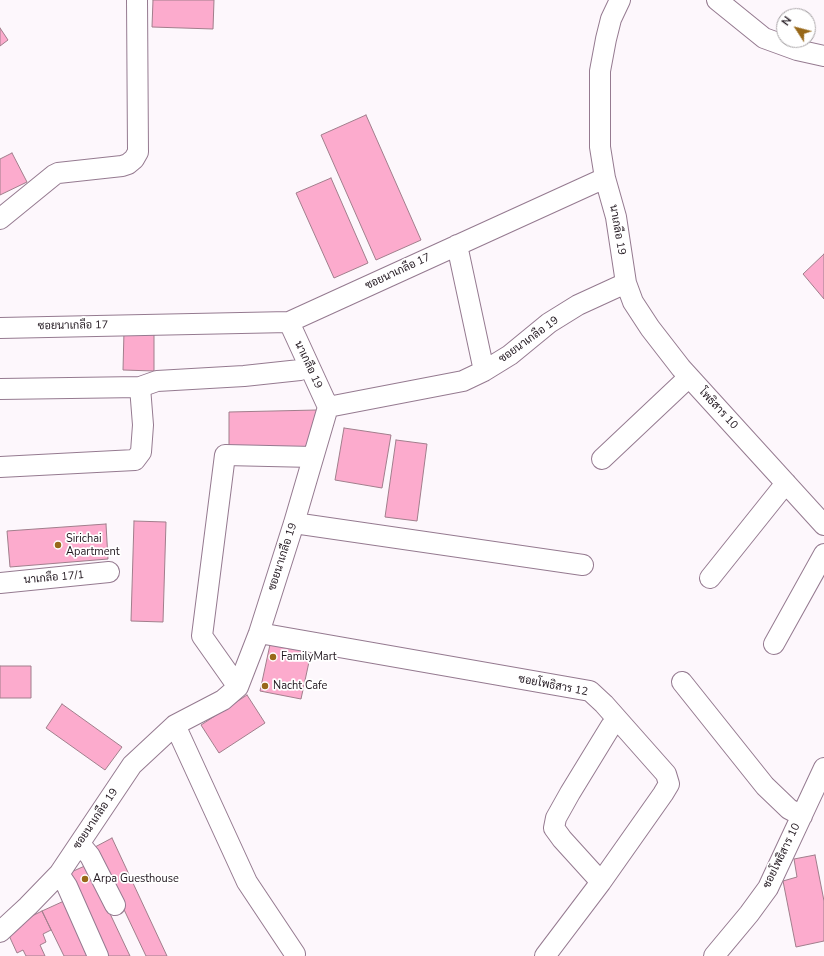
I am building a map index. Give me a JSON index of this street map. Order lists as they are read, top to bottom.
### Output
{
  "streets": {
    "street": [
      "นาเกลือ 19",
      "ซอยนาเกลือ 17",
      "ซอยนาเกลือ 19",
      "โพธิสาร 10",
      "นาเกลือ 17/1",
      "ซอยโพธิสาร 12",
      "ซอยโพธิสาร 10"
    ]
  },
  "crossings": [
    ["นาเกลือ 19", "ซอยนาเกลือ 17"],
    ["นาเกลือ 19", "ซอยนาเกลือ 19"],
    ["นาเกลือ 19", "โพธิสาร 10"],
    ["ซอยนาเกลือ 19", "โพธิสาร 10"],
    ["ซอยนาเกลือ 19", "ซอยโพธิสาร 12"]
  ],
  "places": [
    "Sirichai Apartment",
    "FamilyMart",
    "Nacht Cafe",
    "Arpa Guesthouse"
  ],
  "north": "top left"
}
